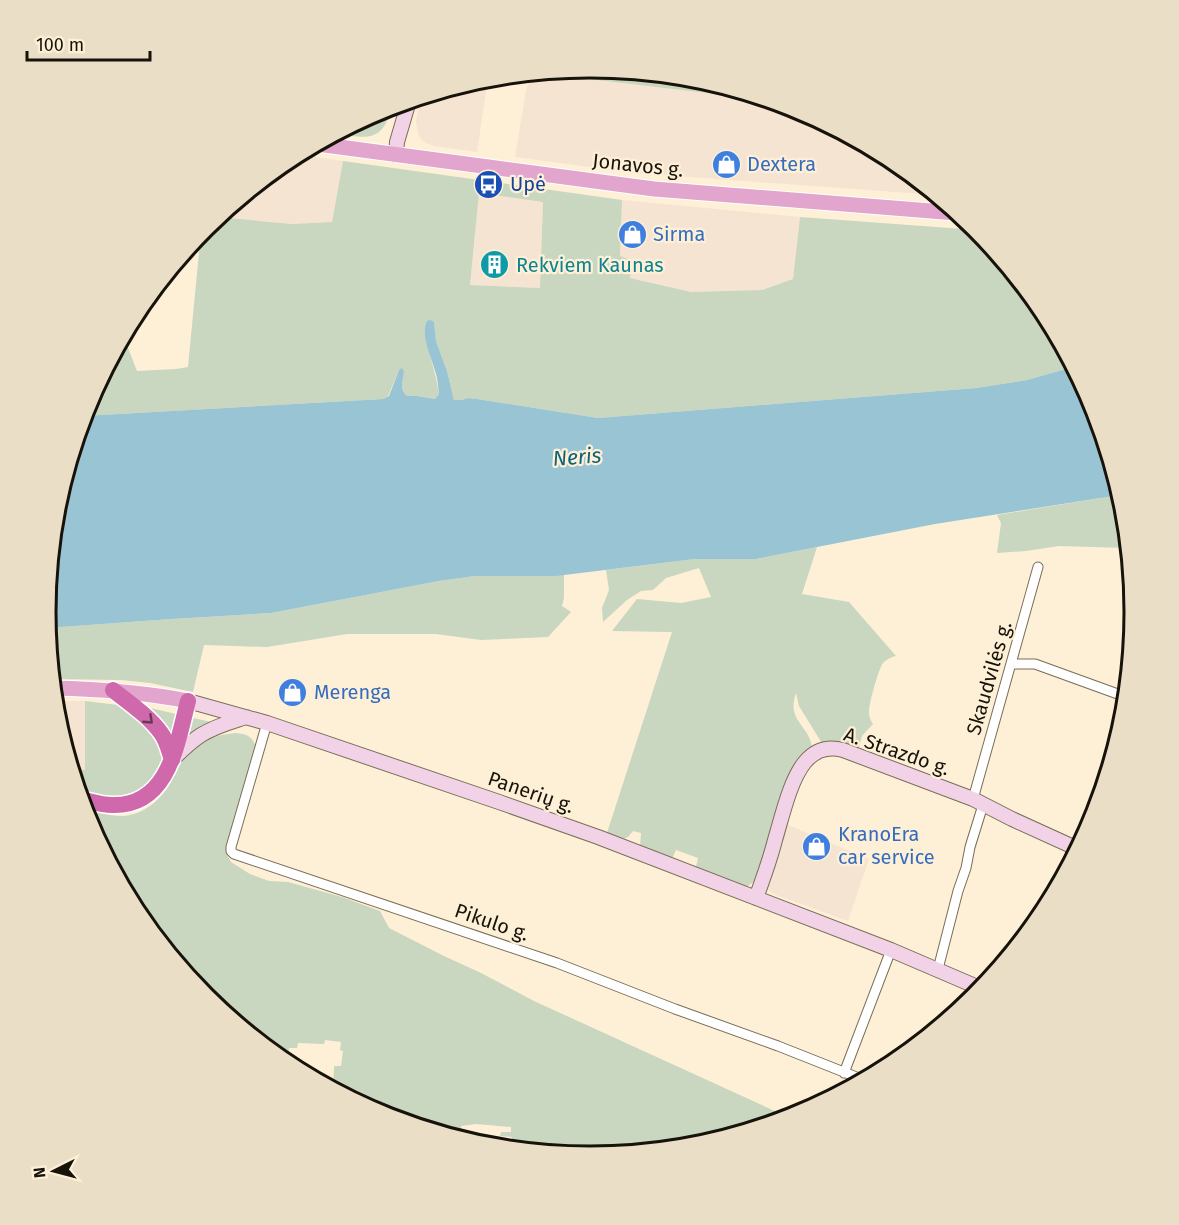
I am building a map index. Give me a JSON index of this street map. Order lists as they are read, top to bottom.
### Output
{
  "streets": {
    "main road": ["Jonavos g.", "A. Strazdo g.", "Panerių g."],
    "street": ["Skaudvilės g.", "Pikulo g."]
  },
  "crossings": [
    ["Skaudvilės g.", "A. Strazdo g."],
    ["Skaudvilės g.", "Panerių g."],
    ["A. Strazdo g.", "Panerių g."],
    ["Panerių g.", "Pikulo g."]
  ],
  "water": ["Neris"],
  "places": {
    "shop": [
      "Dextera",
      "Sirma",
      "Merenga",
      "KranoEra car service"
    ],
    "bus stop": ["Upė"],
    "building": ["Rekviem Kaunas"]
  },
  "scale_bar": "100 m",
  "north": "left"
}
